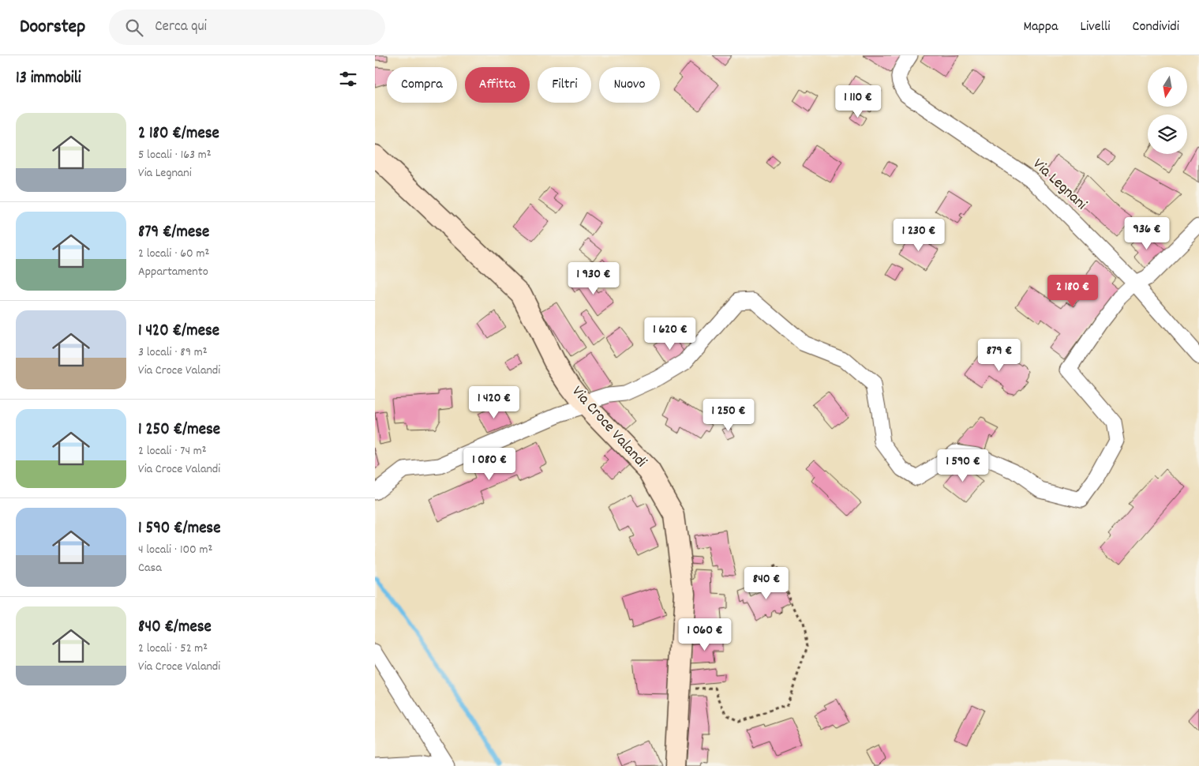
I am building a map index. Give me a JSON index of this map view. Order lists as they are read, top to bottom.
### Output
{
  "streets": {
    "street": ["Via Legnani", "Via Croce Valandi"]
  },
  "north": "bottom",
  "page": {
    "header": "Doorstep",
    "search": "Cerca qui",
    "nav": ["Mappa", "Livelli", "Condividi"],
    "heading": "13 immobili",
    "chip": [
      "Compra",
      "Affitta",
      "Filtri",
      "Nuovo"
    ],
    "price": [
      "1 110 €",
      "936 €",
      "1 230 €",
      "1 930 €",
      "2 180 €",
      "1 620 €",
      "879 €",
      "1 420 €",
      "1 250 €",
      "1 080 €",
      "1 590 €",
      "840 €",
      "1 060 €"
    ],
    "list": [
      {
        "name": "2 180 €/mese",
        "note": "5 locali · 163 m² · Via Legnani"
      },
      {
        "name": "879 €/mese",
        "note": "2 locali · 60 m² · Appartamento"
      },
      {
        "name": "1 420 €/mese",
        "note": "3 locali · 89 m² · Via Croce Valandi"
      },
      {
        "name": "1 250 €/mese",
        "note": "2 locali · 74 m² · Via Croce Valandi"
      },
      {
        "name": "1 590 €/mese",
        "note": "4 locali · 100 m² · Casa"
      },
      {
        "name": "840 €/mese",
        "note": "2 locali · 52 m² · Via Croce Valandi"
      }
    ]
  }
}
